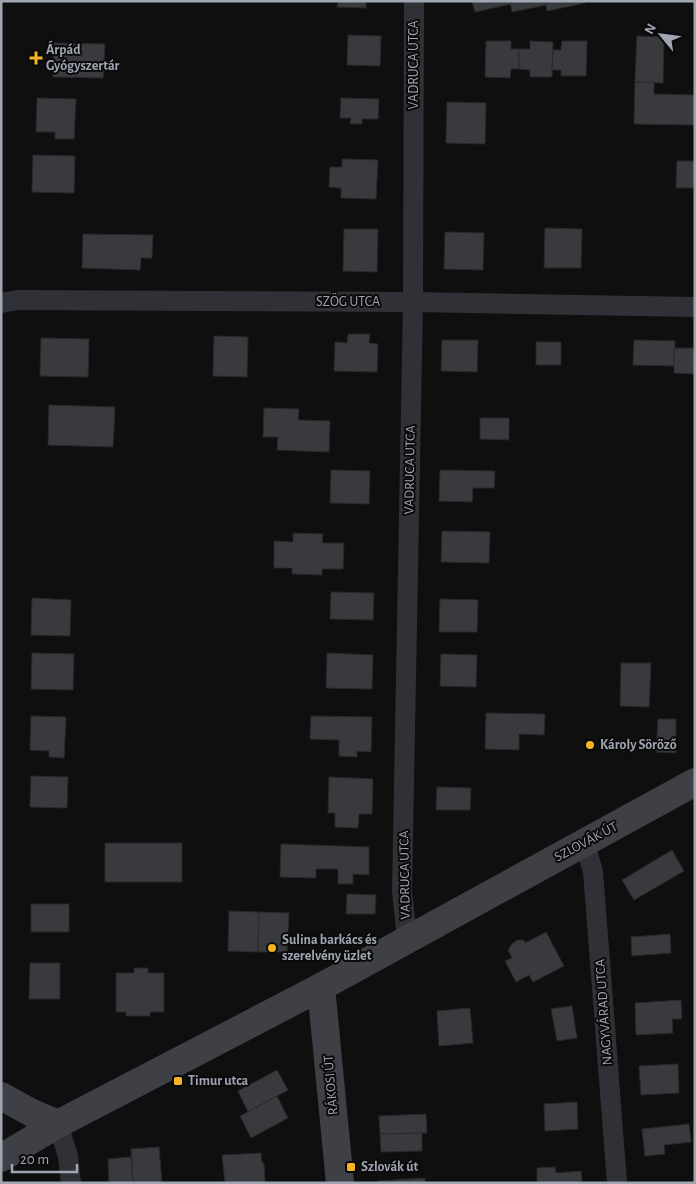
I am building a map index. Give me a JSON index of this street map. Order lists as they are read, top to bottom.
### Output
{
  "streets": {
    "main road": ["SZLOVÁK ÚT", "RÁKOSI ÚT"],
    "street": ["VADRUCA UTCA", "SZÖG UTCA", "NAGYVÁRAD UTCA"]
  },
  "crossings": [
    ["VADRUCA UTCA", "SZÖG UTCA"],
    ["VADRUCA UTCA", "SZLOVÁK ÚT"],
    ["SZLOVÁK ÚT", "NAGYVÁRAD UTCA"],
    ["SZLOVÁK ÚT", "RÁKOSI ÚT"]
  ],
  "places": {
    "health": ["Árpád Gyógyszertár"],
    "other": ["Károly Söröző", "Sulina barkács és szerelvény üzlet"],
    "transit": ["Timur utca", "Szlovák út"]
  },
  "scale_bar": "20 m",
  "north": "top left"
}
